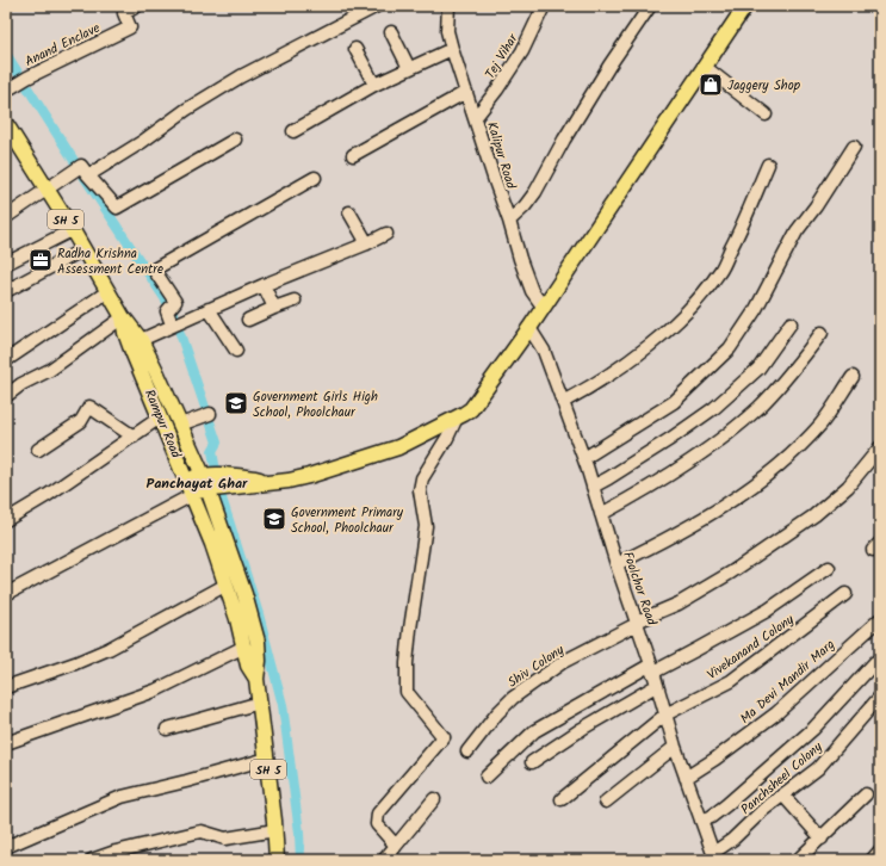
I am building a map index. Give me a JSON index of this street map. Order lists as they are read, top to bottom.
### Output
{
  "streets": {
    "main road": ["SH 5", "Rampur Road"],
    "street": [
      "Anand Enclave",
      "Tej Vihar",
      "Kalipur Road",
      "Foolchor Road",
      "Vivekanand Colony",
      "Shiv Colony",
      "Ma Devi Mandir Marg",
      "Panchsheel Colony"
    ]
  },
  "crossings": [
    ["Tej Vihar", "Kalipur Road"],
    ["Foolchor Road", "Vivekanand Colony"],
    ["Foolchor Road", "Shiv Colony"],
    ["Foolchor Road", "Ma Devi Mandir Marg"],
    ["Foolchor Road", "Panchsheel Colony"]
  ],
  "districts": ["Panchayat Ghar"],
  "places": {
    "shop": ["Jaggery Shop"],
    "office": ["Radha Krishna Assessment Centre"],
    "school or university": ["Government Girls High School, Phoolchaur", "Government Primary School, Phoolchaur"]
  }
}
